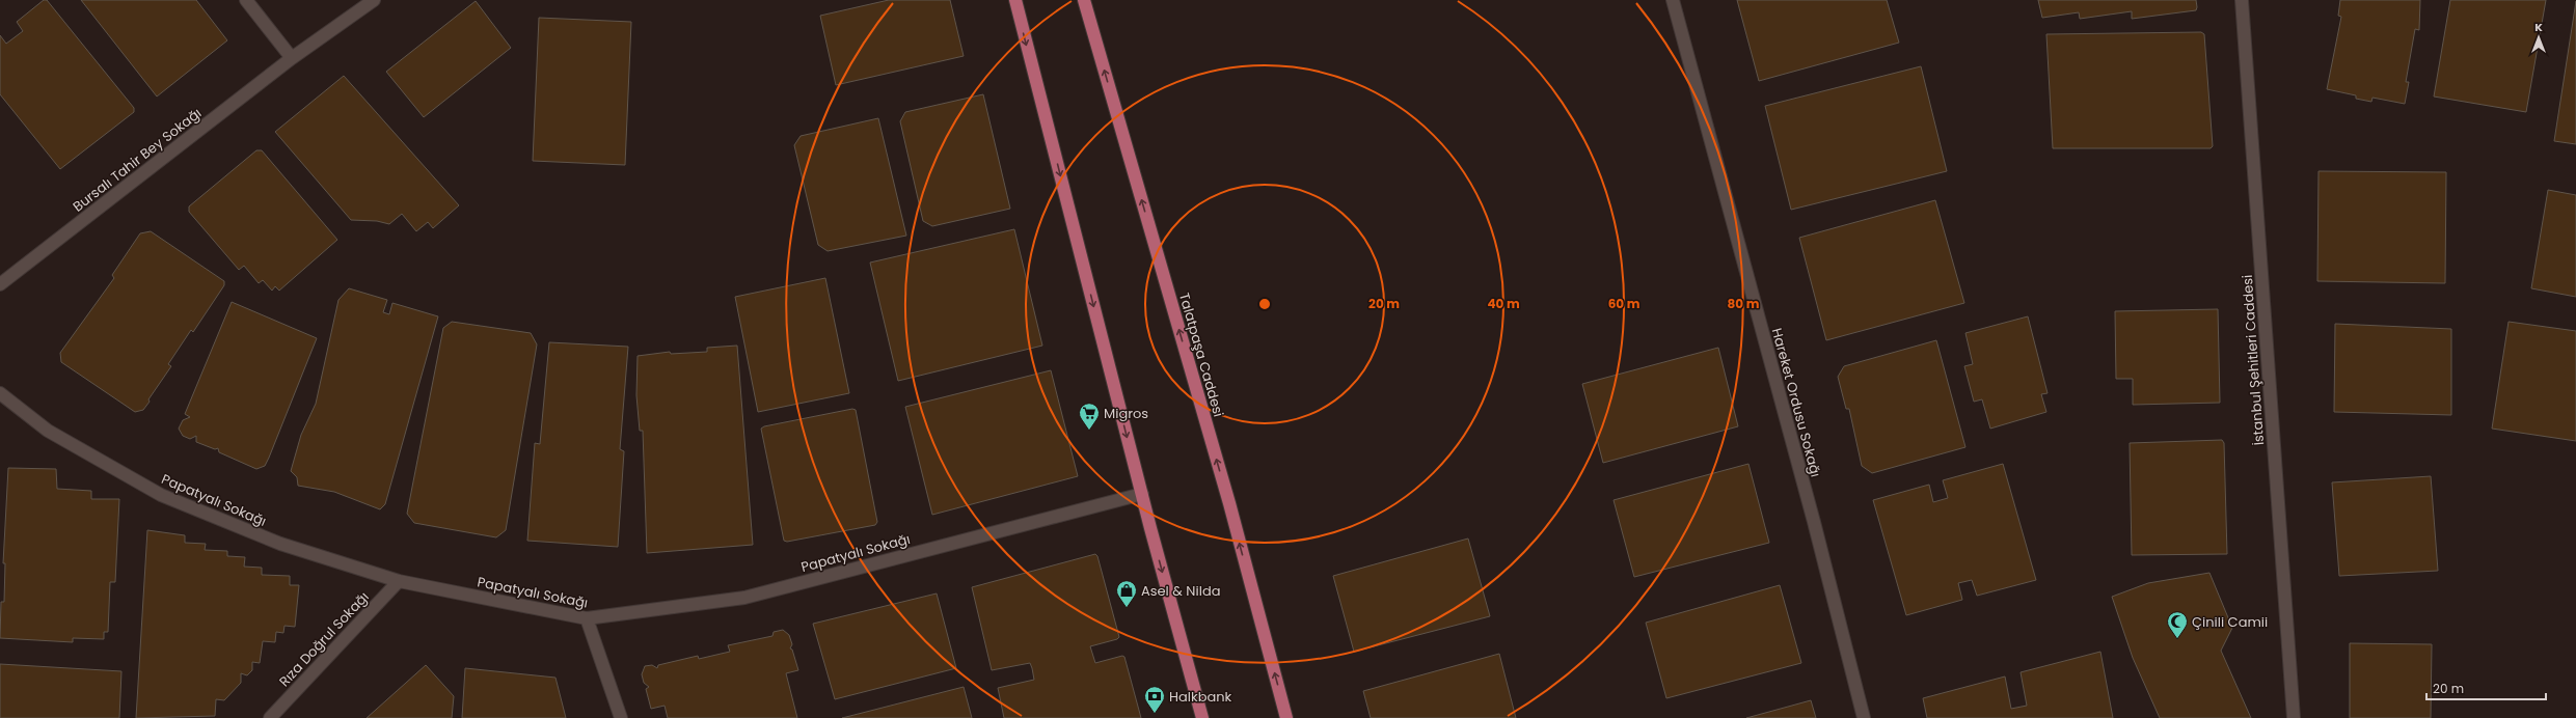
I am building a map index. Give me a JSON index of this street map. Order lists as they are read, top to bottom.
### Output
{
  "streets": {
    "main road": ["Talatpaşa Caddesi"],
    "street": [
      "Bursalı Tahir Bey Sokağı",
      "İstanbul Şehitleri Caddesi",
      "Hareket Ordusu Sokağı",
      "Papatyalı Sokağı",
      "Rıza Doğrul Sokağı"
    ]
  },
  "crossings": [
    ["Papatyalı Sokağı", "Rıza Doğrul Sokağı"]
  ],
  "places": {
    "supermarket": ["Migros"],
    "shop": ["Asel & Nilda"],
    "mosque": ["Çinili Camii"],
    "bank": ["Halkbank"]
  },
  "scale_bar": "20 m",
  "north": "top",
  "rings": [
    "20 m",
    "40 m",
    "60 m",
    "80 m"
  ]
}
